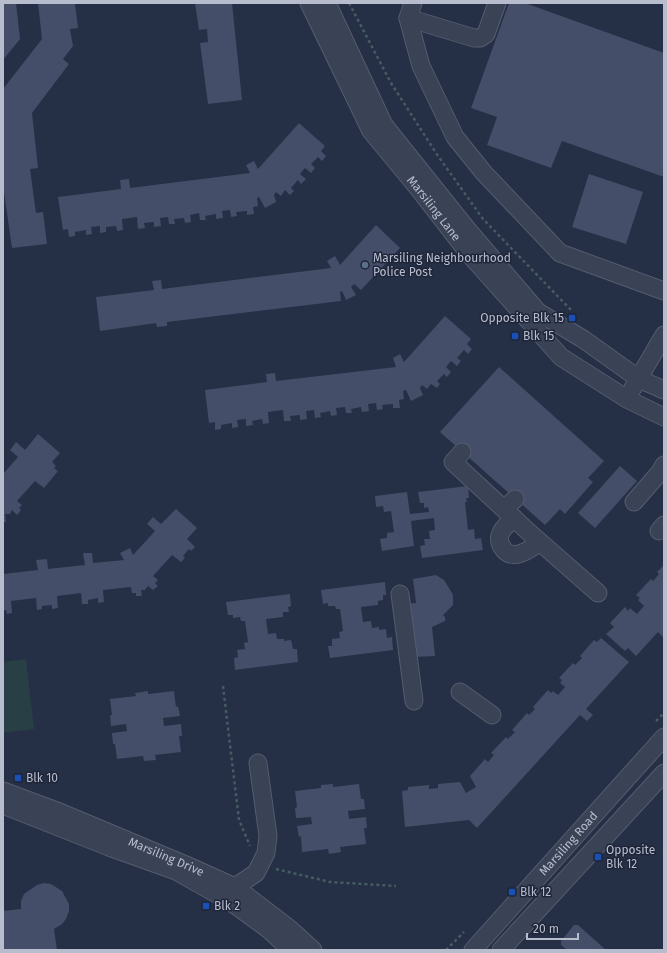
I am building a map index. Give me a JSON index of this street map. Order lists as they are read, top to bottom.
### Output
{
  "streets": {
    "street": ["Marsiling Lane", "Marsiling Road", "Marsiling Drive"]
  },
  "places": {
    "other": ["Marsiling Neighbourhood Police Post"],
    "transit": [
      "Opposite Blk 15",
      "Blk 15",
      "Blk 10",
      "Opposite Blk 12",
      "Blk 12",
      "Blk 2"
    ]
  },
  "scale_bar": "20 m"
}
